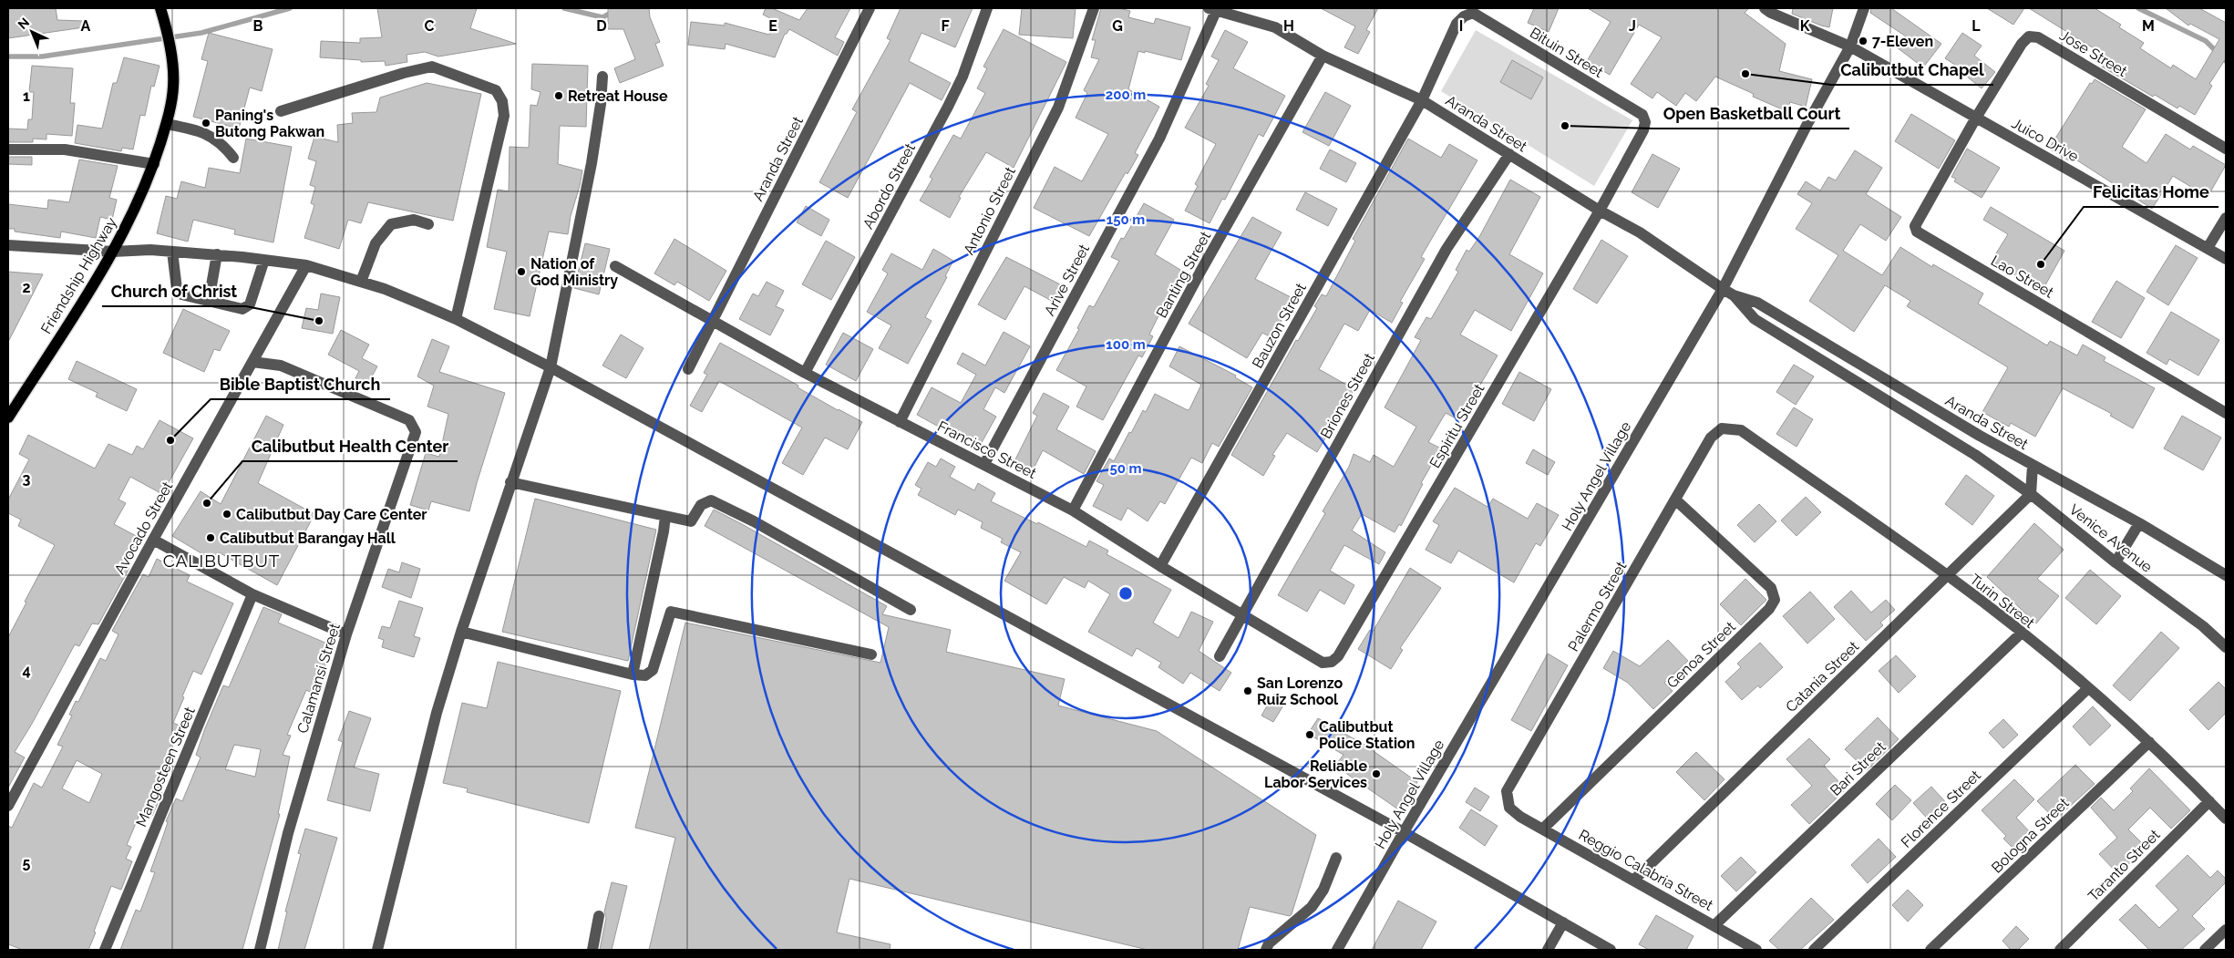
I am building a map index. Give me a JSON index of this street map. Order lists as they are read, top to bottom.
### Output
{
  "streets": {
    "main road": ["Friendship Highway"],
    "street": [
      "Bituin Street",
      "Jose Street",
      "Aranda Street",
      "Juico Drive",
      "Abordo Street",
      "Antonio Street",
      "Banting Street",
      "Lao Street",
      "Arive Street",
      "Bauzon Street",
      "Briones Street",
      "Espiritu Street",
      "Francisco Street",
      "Holy Angel Village",
      "Avocado Street",
      "Venice Avenue",
      "Turin Street",
      "Palermo Street",
      "Genoa Street",
      "Catania Street",
      "Calamansi Street",
      "Mangosteen Street",
      "Bari Street",
      "Florence Street",
      "Bologna Street",
      "Taranto Street",
      "Reggio Calabria Street"
    ]
  },
  "crossings": [
    ["Bituin Street", "Aranda Street"],
    ["Bituin Street", "Bauzon Street"],
    ["Bituin Street", "Espiritu Street"],
    ["Jose Street", "Juico Drive"],
    ["Jose Street", "Lao Street"],
    ["Aranda Street", "Banting Street"],
    ["Aranda Street", "Arive Street"],
    ["Aranda Street", "Bauzon Street"],
    ["Aranda Street", "Briones Street"],
    ["Aranda Street", "Espiritu Street"],
    ["Aranda Street", "Francisco Street"],
    ["Aranda Street", "Holy Angel Village"],
    ["Aranda Street", "Venice Avenue"],
    ["Juico Drive", "Lao Street"],
    ["Juico Drive", "Holy Angel Village"],
    ["Abordo Street", "Francisco Street"],
    ["Antonio Street", "Francisco Street"],
    ["Banting Street", "Francisco Street"],
    ["Arive Street", "Francisco Street"],
    ["Bauzon Street", "Francisco Street"],
    ["Briones Street", "Francisco Street"],
    ["Espiritu Street", "Francisco Street"],
    ["Avocado Street", "Calamansi Street"],
    ["Venice Avenue", "Catania Street"],
    ["Turin Street", "Palermo Street"],
    ["Turin Street", "Catania Street"],
    ["Turin Street", "Bari Street"],
    ["Turin Street", "Florence Street"],
    ["Turin Street", "Bologna Street"],
    ["Turin Street", "Taranto Street"],
    ["Palermo Street", "Genoa Street"],
    ["Palermo Street", "Reggio Calabria Street"],
    ["Genoa Street", "Reggio Calabria Street"],
    ["Catania Street", "Reggio Calabria Street"],
    ["Bari Street", "Reggio Calabria Street"]
  ],
  "districts": ["CALIBUTBUT"],
  "places": [
    "7-Eleven",
    "Calibutbut Chapel",
    "Retreat House",
    "Paning's Butong Pakwan",
    "Open Basketball Court",
    "Felicitas Home",
    "Nation of God Ministry",
    "Church of Christ",
    "Bible Baptist Church",
    "Calibutbut Health Center",
    "Calibutbut Day Care Center",
    "Calibutbut Barangay Hall",
    "San Lorenzo Ruiz School",
    "Calibutbut Police Station",
    "Reliable Labor Services"
  ],
  "north": "top left",
  "grid": {
    "columns": [
      "A",
      "B",
      "C",
      "D",
      "E",
      "F",
      "G",
      "H",
      "I",
      "J",
      "K",
      "L",
      "M"
    ],
    "rows": [
      "1",
      "2",
      "3",
      "4",
      "5"
    ]
  },
  "rings": [
    "200 m",
    "150 m",
    "100 m",
    "50 m"
  ]
}
